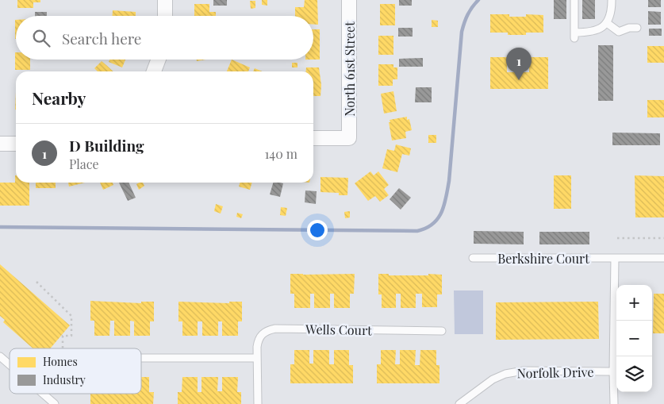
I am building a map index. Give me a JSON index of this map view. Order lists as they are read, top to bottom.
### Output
{
  "streets": {
    "street": ["North 61st Street"],
    "lane": ["Berkshire Court", "Wells Court", "Norfolk Drive"]
  },
  "legend": ["Homes", "Industry"],
  "page": {
    "search": "Search here",
    "pins": "1",
    "heading": "Nearby",
    "list": [
      {
        "mark": "1",
        "name": "D Building",
        "note": "Place",
        "value": "140 m"
      }
    ],
    "map_buttons": ["+", "−"]
  }
}
